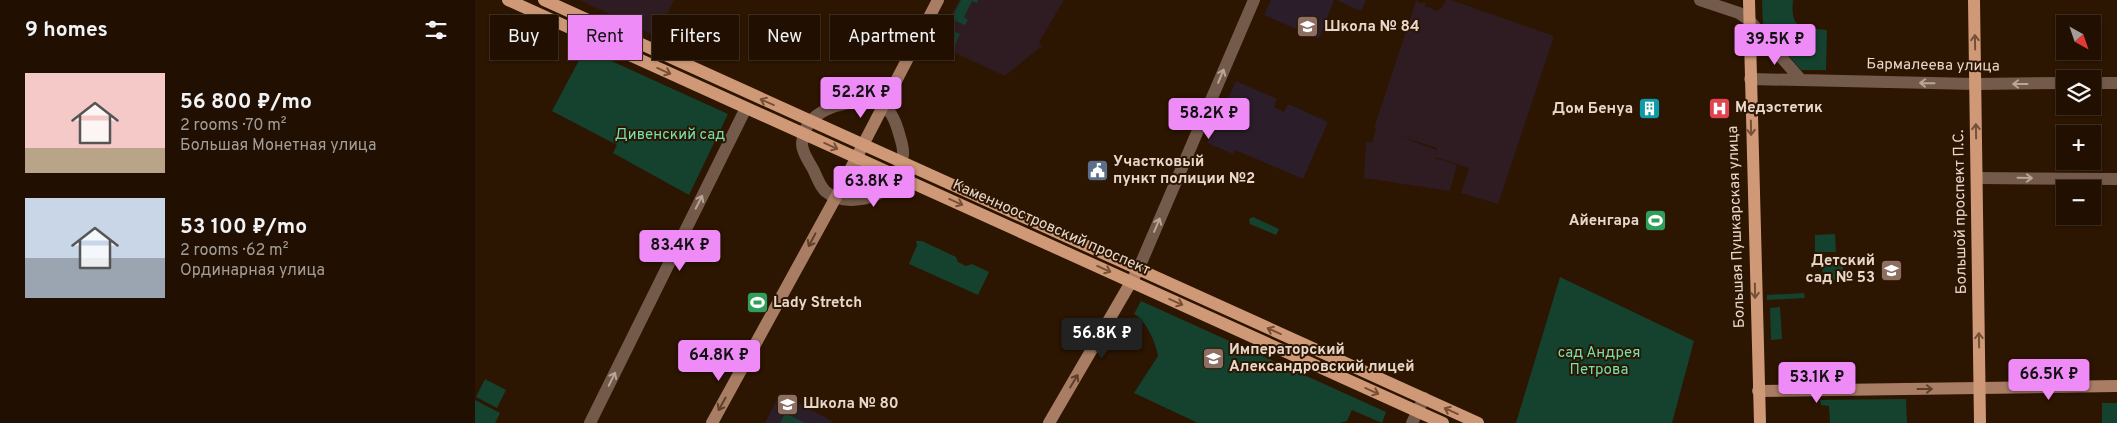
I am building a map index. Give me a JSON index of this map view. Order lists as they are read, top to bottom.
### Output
{
  "streets": {
    "main road": ["Большой проспект П.С.", "Большая Пушкарская улица", "Каменноостровский проспект"],
    "street": ["Бармалеева улица"]
  },
  "crossings": [
    ["Бармалеева улица", "Большой проспект П.С."],
    ["Бармалеева улица", "Большая Пушкарская улица"]
  ],
  "one_way": ["Большой проспект П.С.", "Большая Пушкарская улица"],
  "parks": ["Дивенский сад", "сад Андрея Петрова"],
  "places": {
    "school or university": [
      "Школа № 84",
      "Детский сад № 53",
      "Императорский Александровский лицей",
      "Школа № 80"
    ],
    "hospital": ["Медэстетик"],
    "building": ["Дом Бенуа"],
    "public building": ["Участковый пункт полиции №2"],
    "sports": ["Айенгара", "Lady Stretch"]
  },
  "north": "bottom right",
  "page": {
    "heading": "9 homes",
    "map_buttons": ["+", "−"],
    "chip": [
      "Buy",
      "Rent",
      "Filters",
      "New",
      "Apartment"
    ],
    "price": [
      "39.5K ₽",
      "52.2K ₽",
      "58.2K ₽",
      "63.8K ₽",
      "83.4K ₽",
      "56.8K ₽",
      "64.8K ₽",
      "66.5K ₽",
      "53.1K ₽"
    ],
    "list": [
      {
        "name": "56 800 ₽/mo",
        "note": "2 rooms · 70 m² · Большая Монетная улица"
      },
      {
        "name": "53 100 ₽/mo",
        "note": "2 rooms · 62 m² · Ординарная улица"
      }
    ]
  }
}
